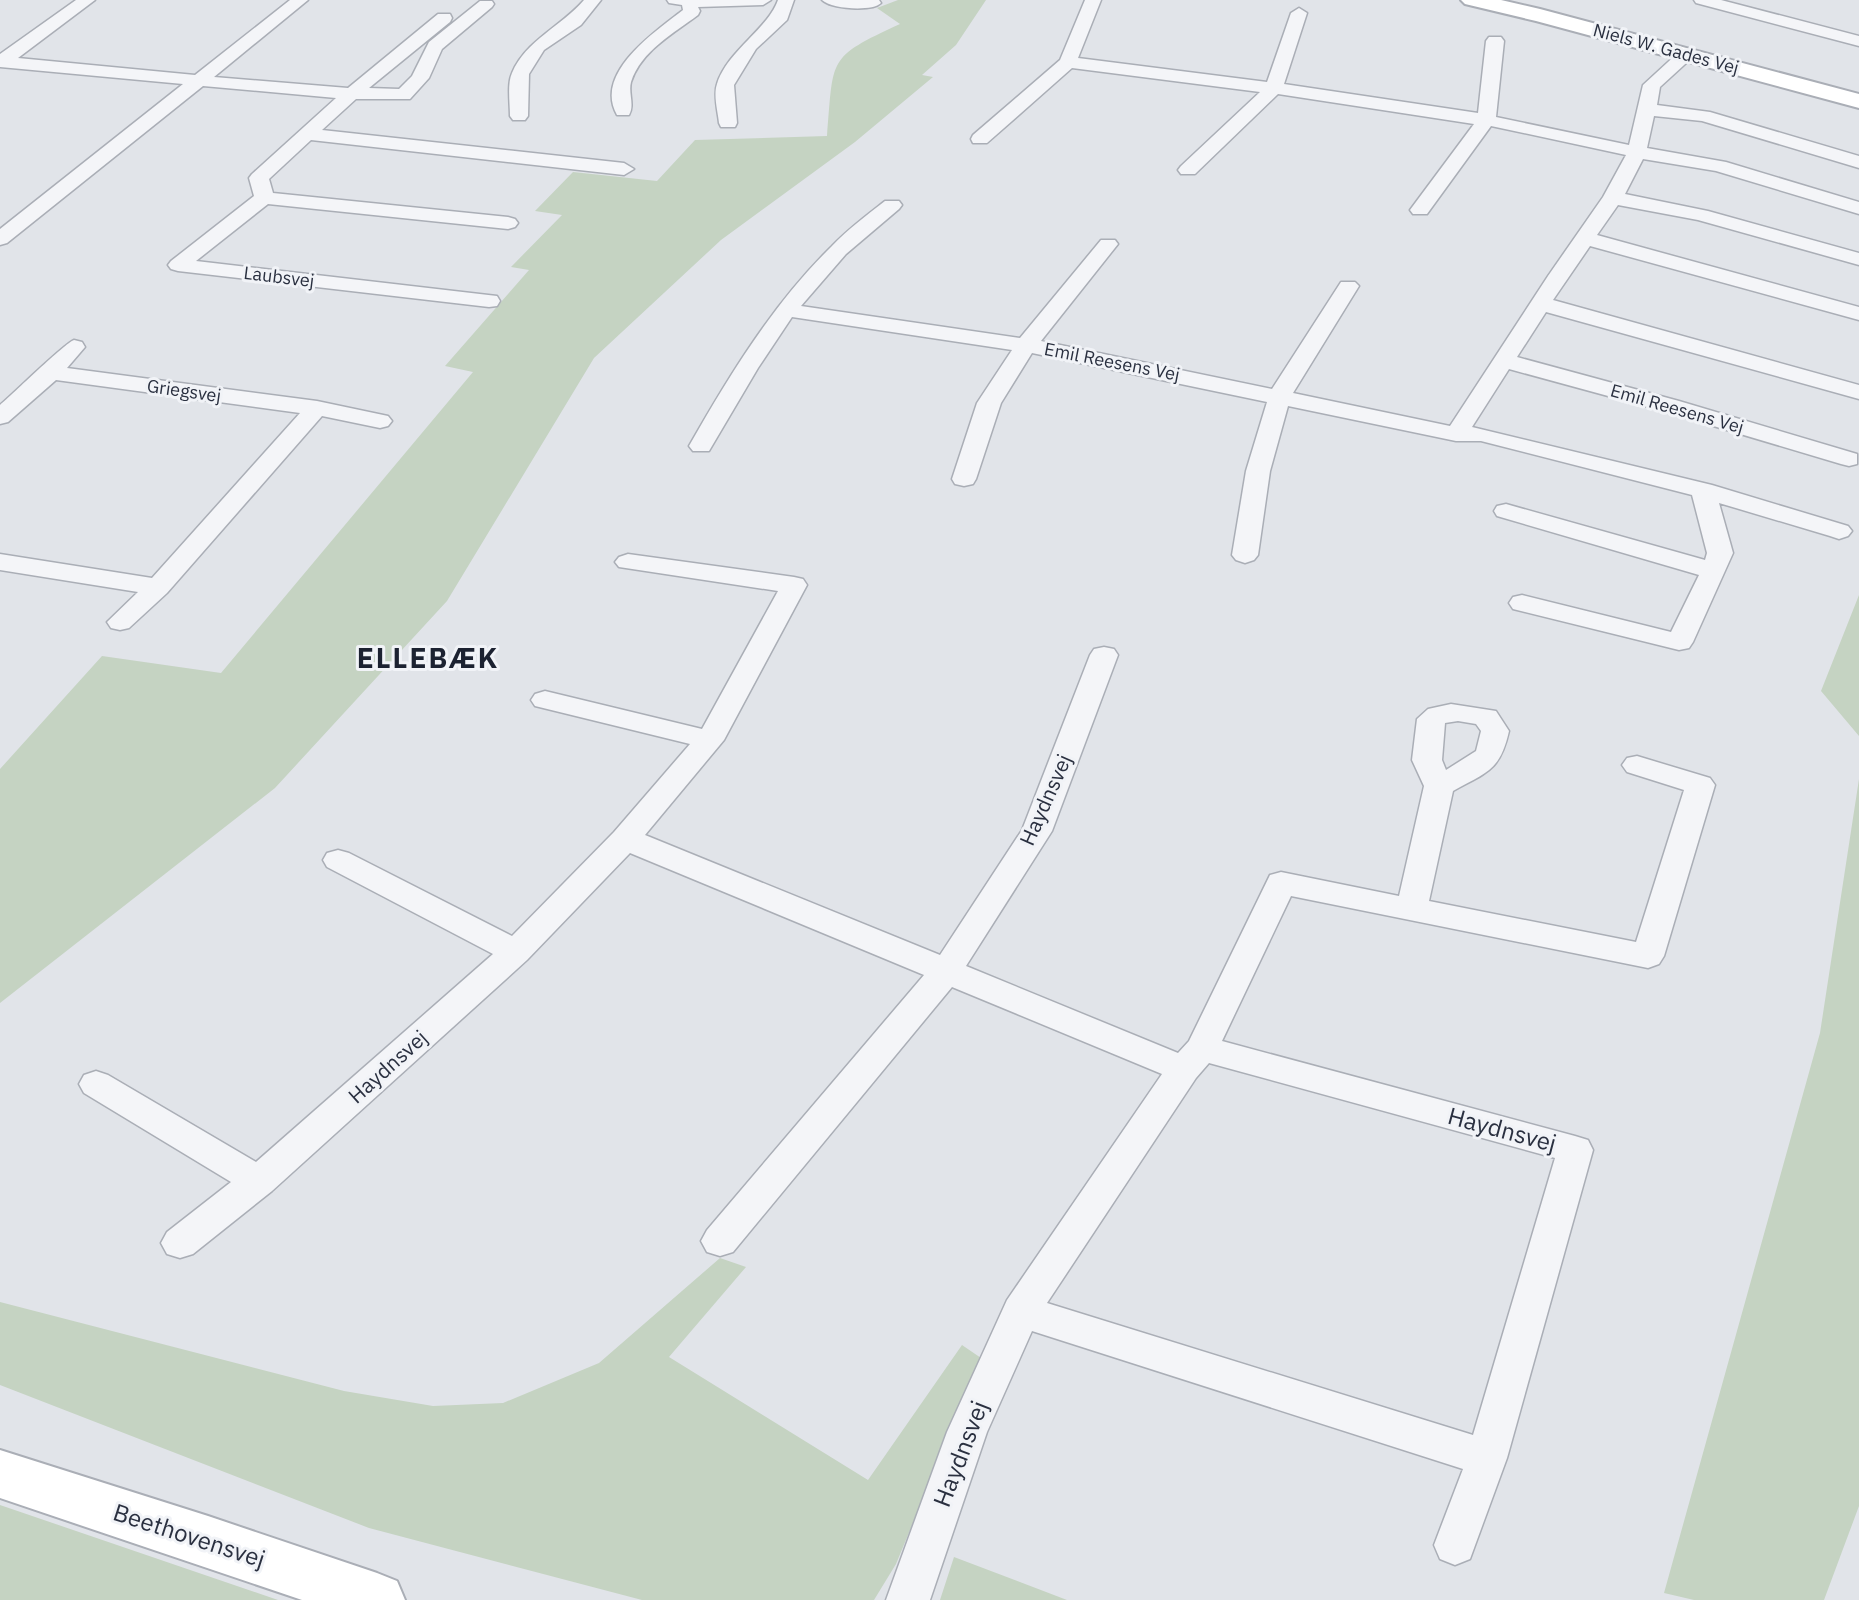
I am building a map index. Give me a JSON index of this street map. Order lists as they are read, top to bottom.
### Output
{
  "streets": {
    "street": [
      "Niels W. Gades Vej",
      "Laubsvej",
      "Emil Reesens Vej",
      "Griegsvej",
      "Haydnsvej",
      "Beethovensvej"
    ]
  },
  "districts": ["ELLEBÆK"]
}
